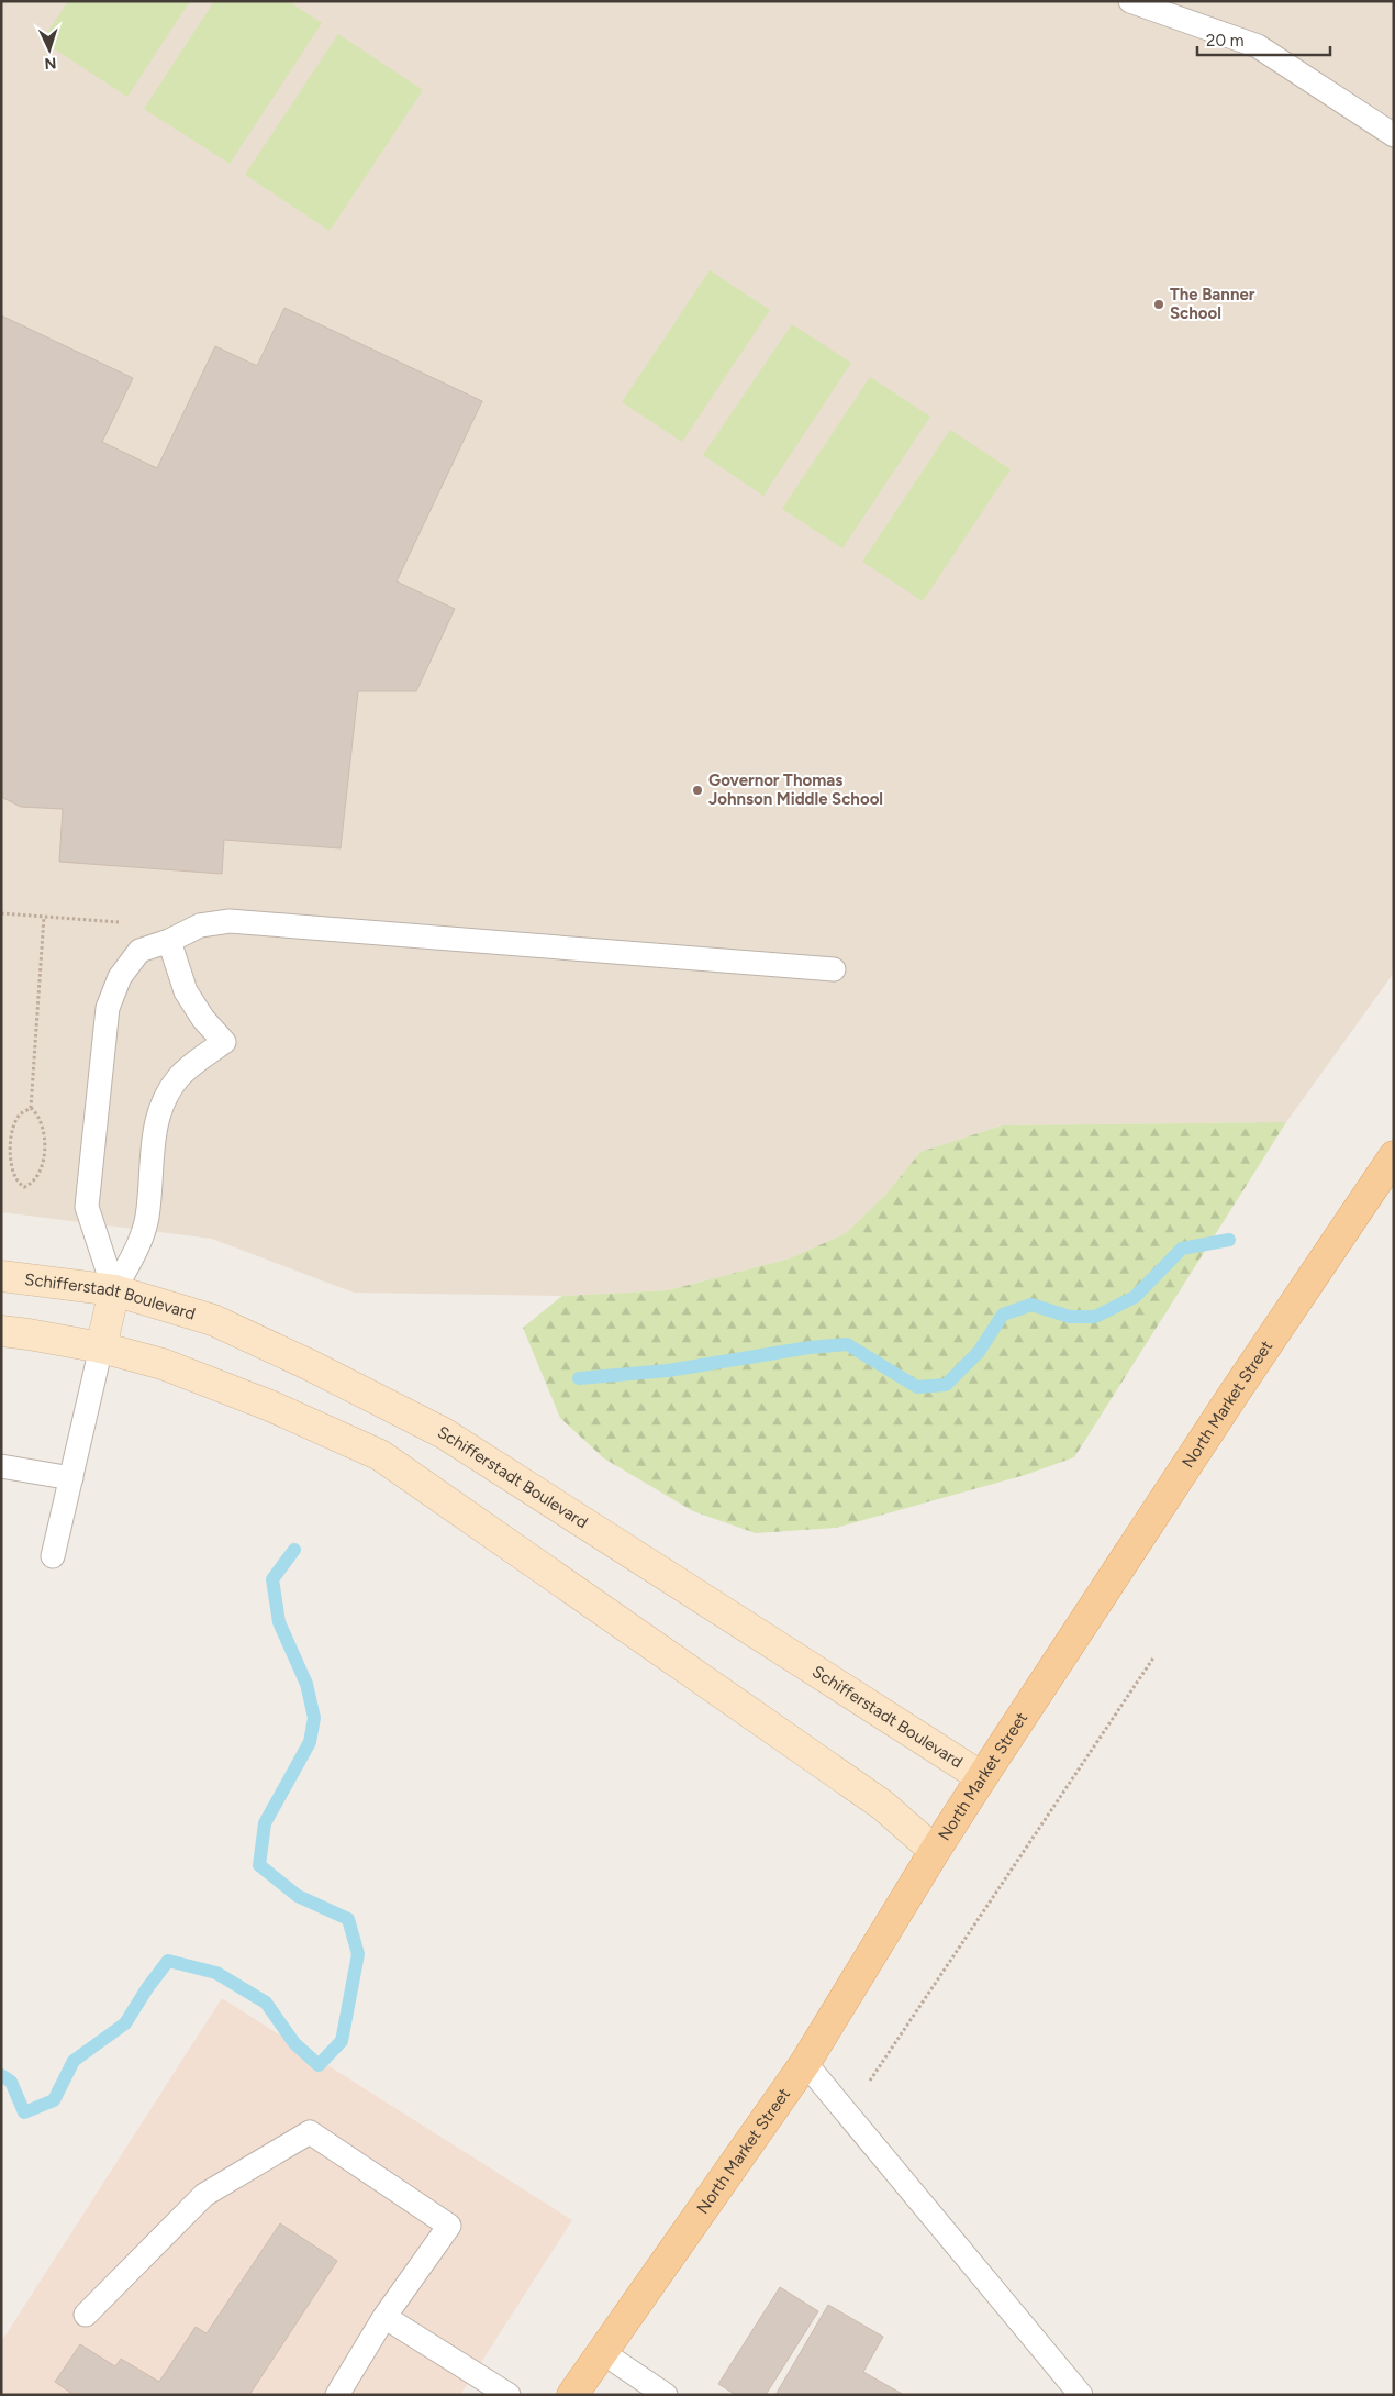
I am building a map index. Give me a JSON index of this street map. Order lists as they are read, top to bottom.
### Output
{
  "streets": {
    "main road": ["Schifferstadt Boulevard", "North Market Street"]
  },
  "crossings": [
    ["Schifferstadt Boulevard", "North Market Street"]
  ],
  "places": ["The Banner School", "Governor Thomas Johnson Middle School"],
  "scale_bar": "20 m",
  "north": "bottom"
}
